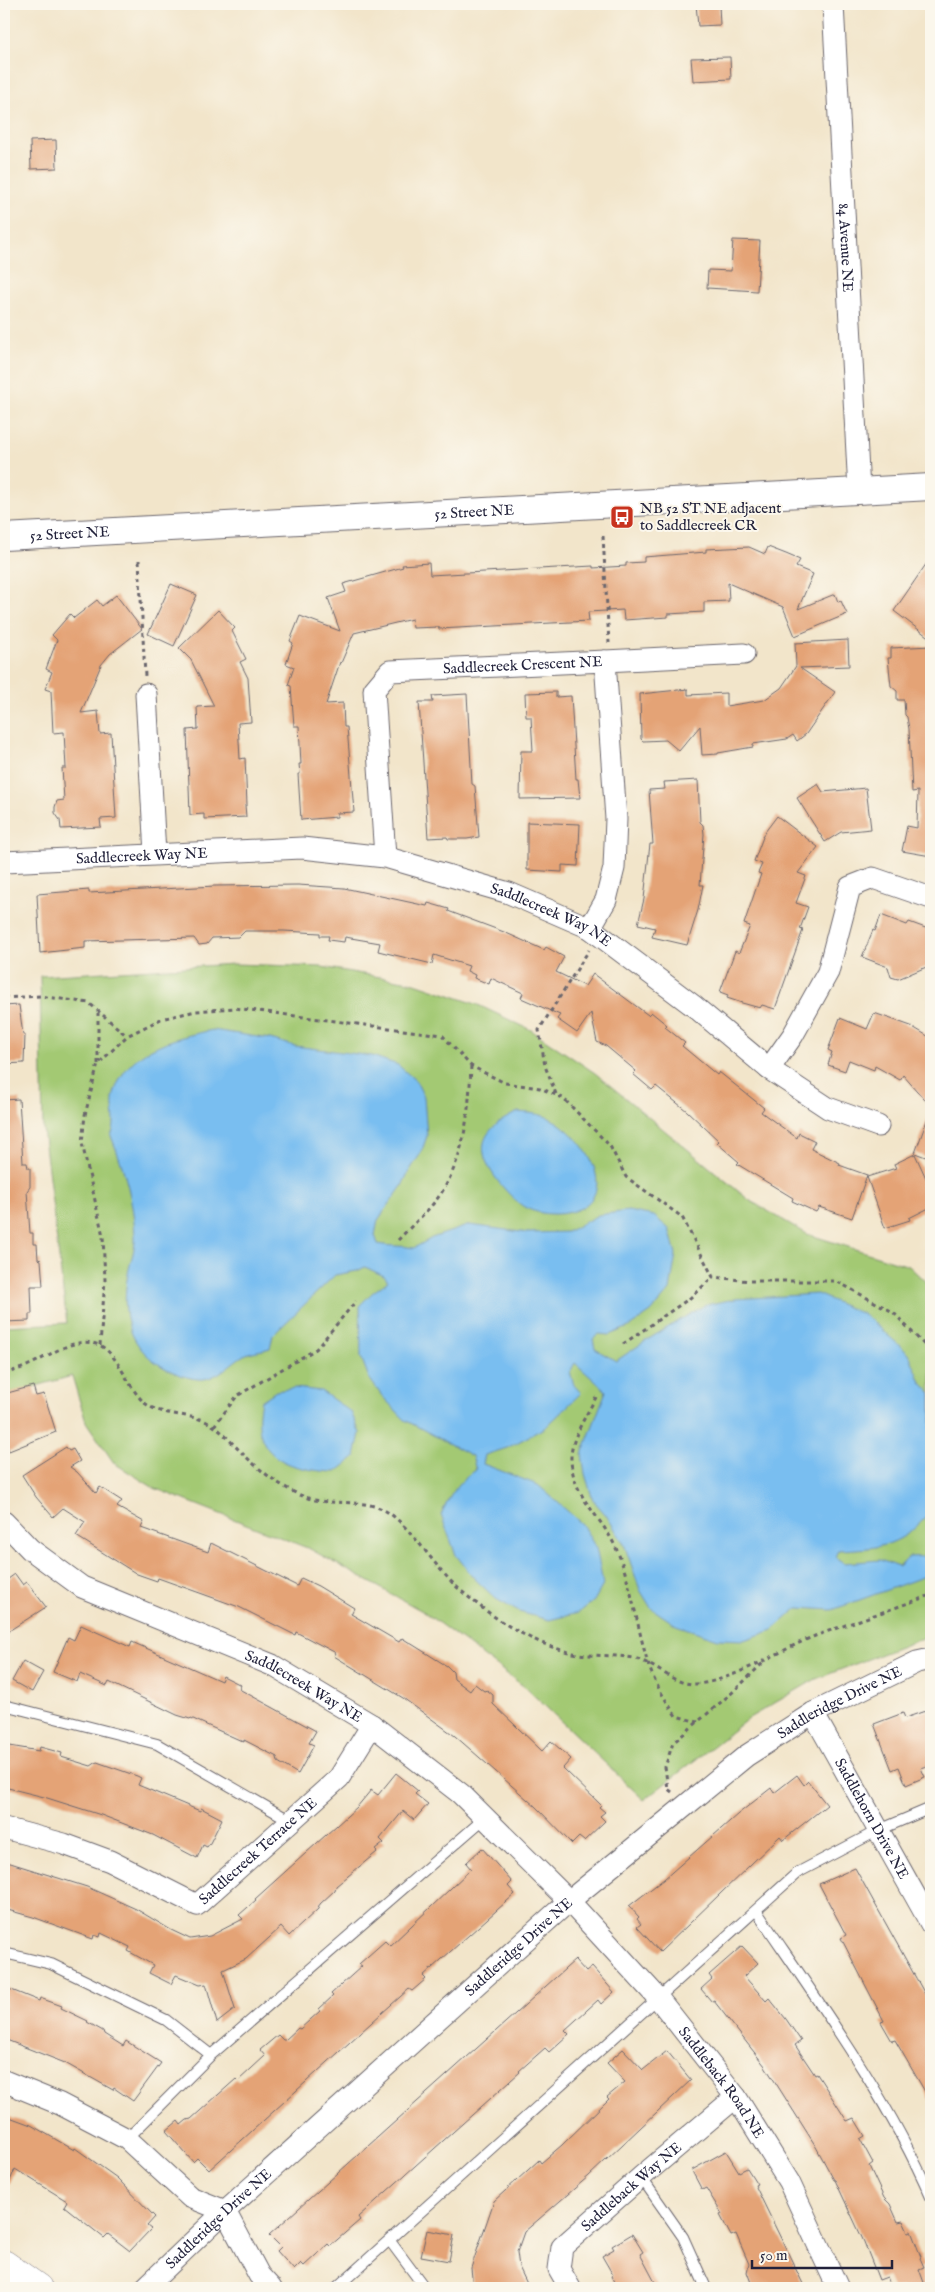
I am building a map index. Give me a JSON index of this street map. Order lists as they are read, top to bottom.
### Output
{
  "streets": {
    "street": [
      "84 Avenue NE",
      "52 Street NE",
      "Saddlecreek Crescent NE",
      "Saddlecreek Way NE",
      "Saddleridge Drive NE",
      "Saddlehorn Drive NE",
      "Saddlecreek Terrace NE",
      "Saddleback Road NE",
      "Saddleback Way NE"
    ]
  },
  "crossings": [
    ["84 Avenue NE", "52 Street NE"],
    ["Saddlecreek Crescent NE", "Saddlecreek Way NE"],
    ["Saddlecreek Way NE", "Saddleridge Drive NE"],
    ["Saddlecreek Way NE", "Saddlecreek Terrace NE"],
    ["Saddlecreek Way NE", "Saddleback Road NE"],
    ["Saddleridge Drive NE", "Saddlehorn Drive NE"],
    ["Saddleridge Drive NE", "Saddleback Road NE"],
    ["Saddleback Road NE", "Saddleback Way NE"]
  ],
  "places": {
    "bus stop": ["NB 52 ST NE adjacent to Saddlecreek CR"]
  },
  "scale_bar": "50 m"
}
